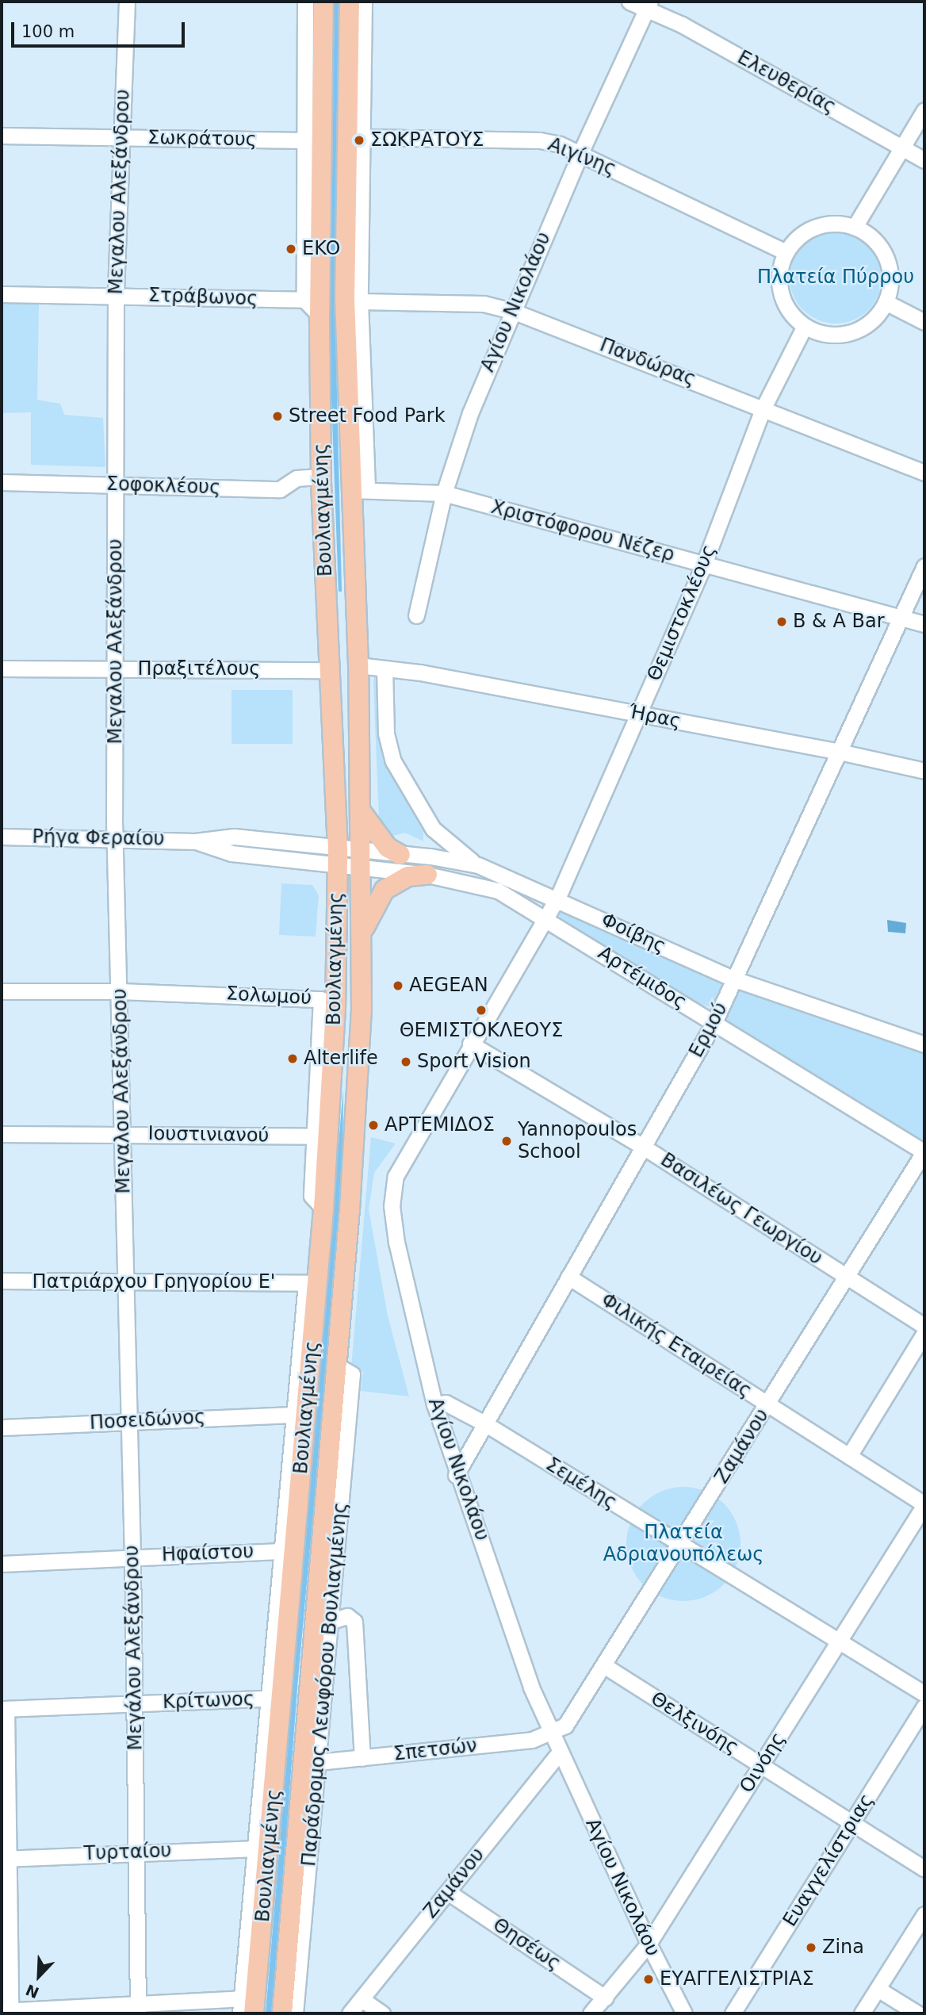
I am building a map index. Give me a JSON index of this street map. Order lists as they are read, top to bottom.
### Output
{
  "streets": {
    "main road": ["Βουλιαγμένης"],
    "street": [
      "Ελευθερίας",
      "Σωκράτους",
      "Αιγίνης",
      "Μεγαλου Αλεξάνδρου",
      "Στράβωνος",
      "Αγίου Νικολάου",
      "Πανδώρας",
      "Σοφοκλέους",
      "Χριστόφορου Νέζερ",
      "Θεμιστοκλέους",
      "Πραξιτέλους",
      "Ήρας",
      "Ρήγα Φεραίου",
      "Φοίβης",
      "Αρτέμιδος",
      "Σολωμού",
      "Ερμού",
      "Ιουστινιανού",
      "Βασιλέως Γεωργίου",
      "Πατριάρχου Γρηγορίου E'",
      "Φιλικής Εταιρείας",
      "Ποσειδώνος",
      "Ζαμάνου",
      "Σεμέλης",
      "Ηφαίστου",
      "Μεγάλου Αλεξάνδρου",
      "Παράδρομος Λεωφόρου Βουλιαγμένης",
      "Κρίτωνος",
      "Θελξινόης",
      "Σπετσών",
      "Οινόης",
      "Τυρταίου",
      "Ευαγγελίστριας",
      "Θησέως"
    ]
  },
  "crossings": [
    ["Ελευθερίας", "Αγίου Νικολάου"],
    ["Σωκράτους", "Μεγαλου Αλεξάνδρου"],
    ["Αιγίνης", "Αγίου Νικολάου"],
    ["Αιγίνης", "Θεμιστοκλέους"],
    ["Μεγαλου Αλεξάνδρου", "Στράβωνος"],
    ["Μεγαλου Αλεξάνδρου", "Σοφοκλέους"],
    ["Μεγαλου Αλεξάνδρου", "Πραξιτέλους"],
    ["Μεγαλου Αλεξάνδρου", "Ρήγα Φεραίου"],
    ["Μεγαλου Αλεξάνδρου", "Σολωμού"],
    ["Μεγαλου Αλεξάνδρου", "Ιουστινιανού"],
    ["Μεγαλου Αλεξάνδρου", "Πατριάρχου Γρηγορίου E'"],
    ["Μεγαλου Αλεξάνδρου", "Μεγάλου Αλεξάνδρου"],
    ["Αγίου Νικολάου", "Πανδώρας"],
    ["Αγίου Νικολάου", "Χριστόφορου Νέζερ"],
    ["Αγίου Νικολάου", "Θεμιστοκλέους"],
    ["Αγίου Νικολάου", "Φοίβης"],
    ["Αγίου Νικολάου", "Αρτέμιδος"],
    ["Αγίου Νικολάου", "Ερμού"],
    ["Αγίου Νικολάου", "Βασιλέως Γεωργίου"],
    ["Αγίου Νικολάου", "Ζαμάνου"],
    ["Αγίου Νικολάου", "Σεμέλης"],
    ["Αγίου Νικολάου", "Σπετσών"],
    ["Αγίου Νικολάου", "Οινόης"],
    ["Πανδώρας", "Θεμιστοκλέους"],
    ["Σοφοκλέους", "Βουλιαγμένης"],
    ["Βουλιαγμένης", "Χριστόφορου Νέζερ"],
    ["Βουλιαγμένης", "Πραξιτέλους"],
    ["Βουλιαγμένης", "Ήρας"],
    ["Βουλιαγμένης", "Ρήγα Φεραίου"],
    ["Βουλιαγμένης", "Φοίβης"],
    ["Βουλιαγμένης", "Αρτέμιδος"],
    ["Βουλιαγμένης", "Σολωμού"],
    ["Βουλιαγμένης", "Παράδρομος Λεωφόρου Βουλιαγμένης"],
    ["Βουλιαγμένης", "Κρίτωνος"],
    ["Χριστόφορου Νέζερ", "Θεμιστοκλέους"],
    ["Χριστόφορου Νέζερ", "Ερμού"],
    ["Θεμιστοκλέους", "Ήρας"],
    ["Θεμιστοκλέους", "Φοίβης"],
    ["Ήρας", "Ερμού"],
    ["Ρήγα Φεραίου", "Φοίβης"],
    ["Φοίβης", "Αρτέμιδος"],
    ["Φοίβης", "Ερμού"],
    ["Αρτέμιδος", "Ερμού"],
    ["Αρτέμιδος", "Ζαμάνου"],
    ["Σολωμού", "Ιουστινιανού"],
    ["Ερμού", "Βασιλέως Γεωργίου"],
    ["Ερμού", "Φιλικής Εταιρείας"],
    ["Ερμού", "Σεμέλης"],
    ["Βασιλέως Γεωργίου", "Ζαμάνου"],
    ["Πατριάρχου Γρηγορίου E'", "Ποσειδώνος"],
    ["Πατριάρχου Γρηγορίου E'", "Μεγάλου Αλεξάνδρου"],
    ["Φιλικής Εταιρείας", "Ζαμάνου"],
    ["Φιλικής Εταιρείας", "Οινόης"],
    ["Ποσειδώνος", "Μεγάλου Αλεξάνδρου"],
    ["Ζαμάνου", "Σεμέλης"],
    ["Ζαμάνου", "Θελξινόης"],
    ["Ζαμάνου", "Σπετσών"],
    ["Ζαμάνου", "Θησέως"],
    ["Σεμέλης", "Οινόης"],
    ["Ηφαίστου", "Μεγάλου Αλεξάνδρου"],
    ["Μεγάλου Αλεξάνδρου", "Κρίτωνος"],
    ["Μεγάλου Αλεξάνδρου", "Τυρταίου"],
    ["Παράδρομος Λεωφόρου Βουλιαγμένης", "Σπετσών"],
    ["Θελξινόης", "Οινόης"],
    ["Θελξινόης", "Ευαγγελίστριας"],
    ["Οινόης", "Θησέως"]
  ],
  "parks": ["Πλατεία Πύρρου", "Πλατεία Αδριανουπόλεως"],
  "places": [
    "ΣΩΚΡΑΤΟΥΣ",
    "EKO",
    "Street Food Park",
    "B & A Bar",
    "AEGEAN",
    "ΘΕΜΙΣΤΟΚΛΕΟΥΣ",
    "Alterlife",
    "Sport Vision",
    "ΑΡΤΕΜΙΔΟΣ",
    "Yannopoulos School",
    "Zina",
    "ΕΥΑΓΓΕΛΙΣΤΡΙΑΣ"
  ],
  "scale_bar": "100 m",
  "north": "bottom left"
}
